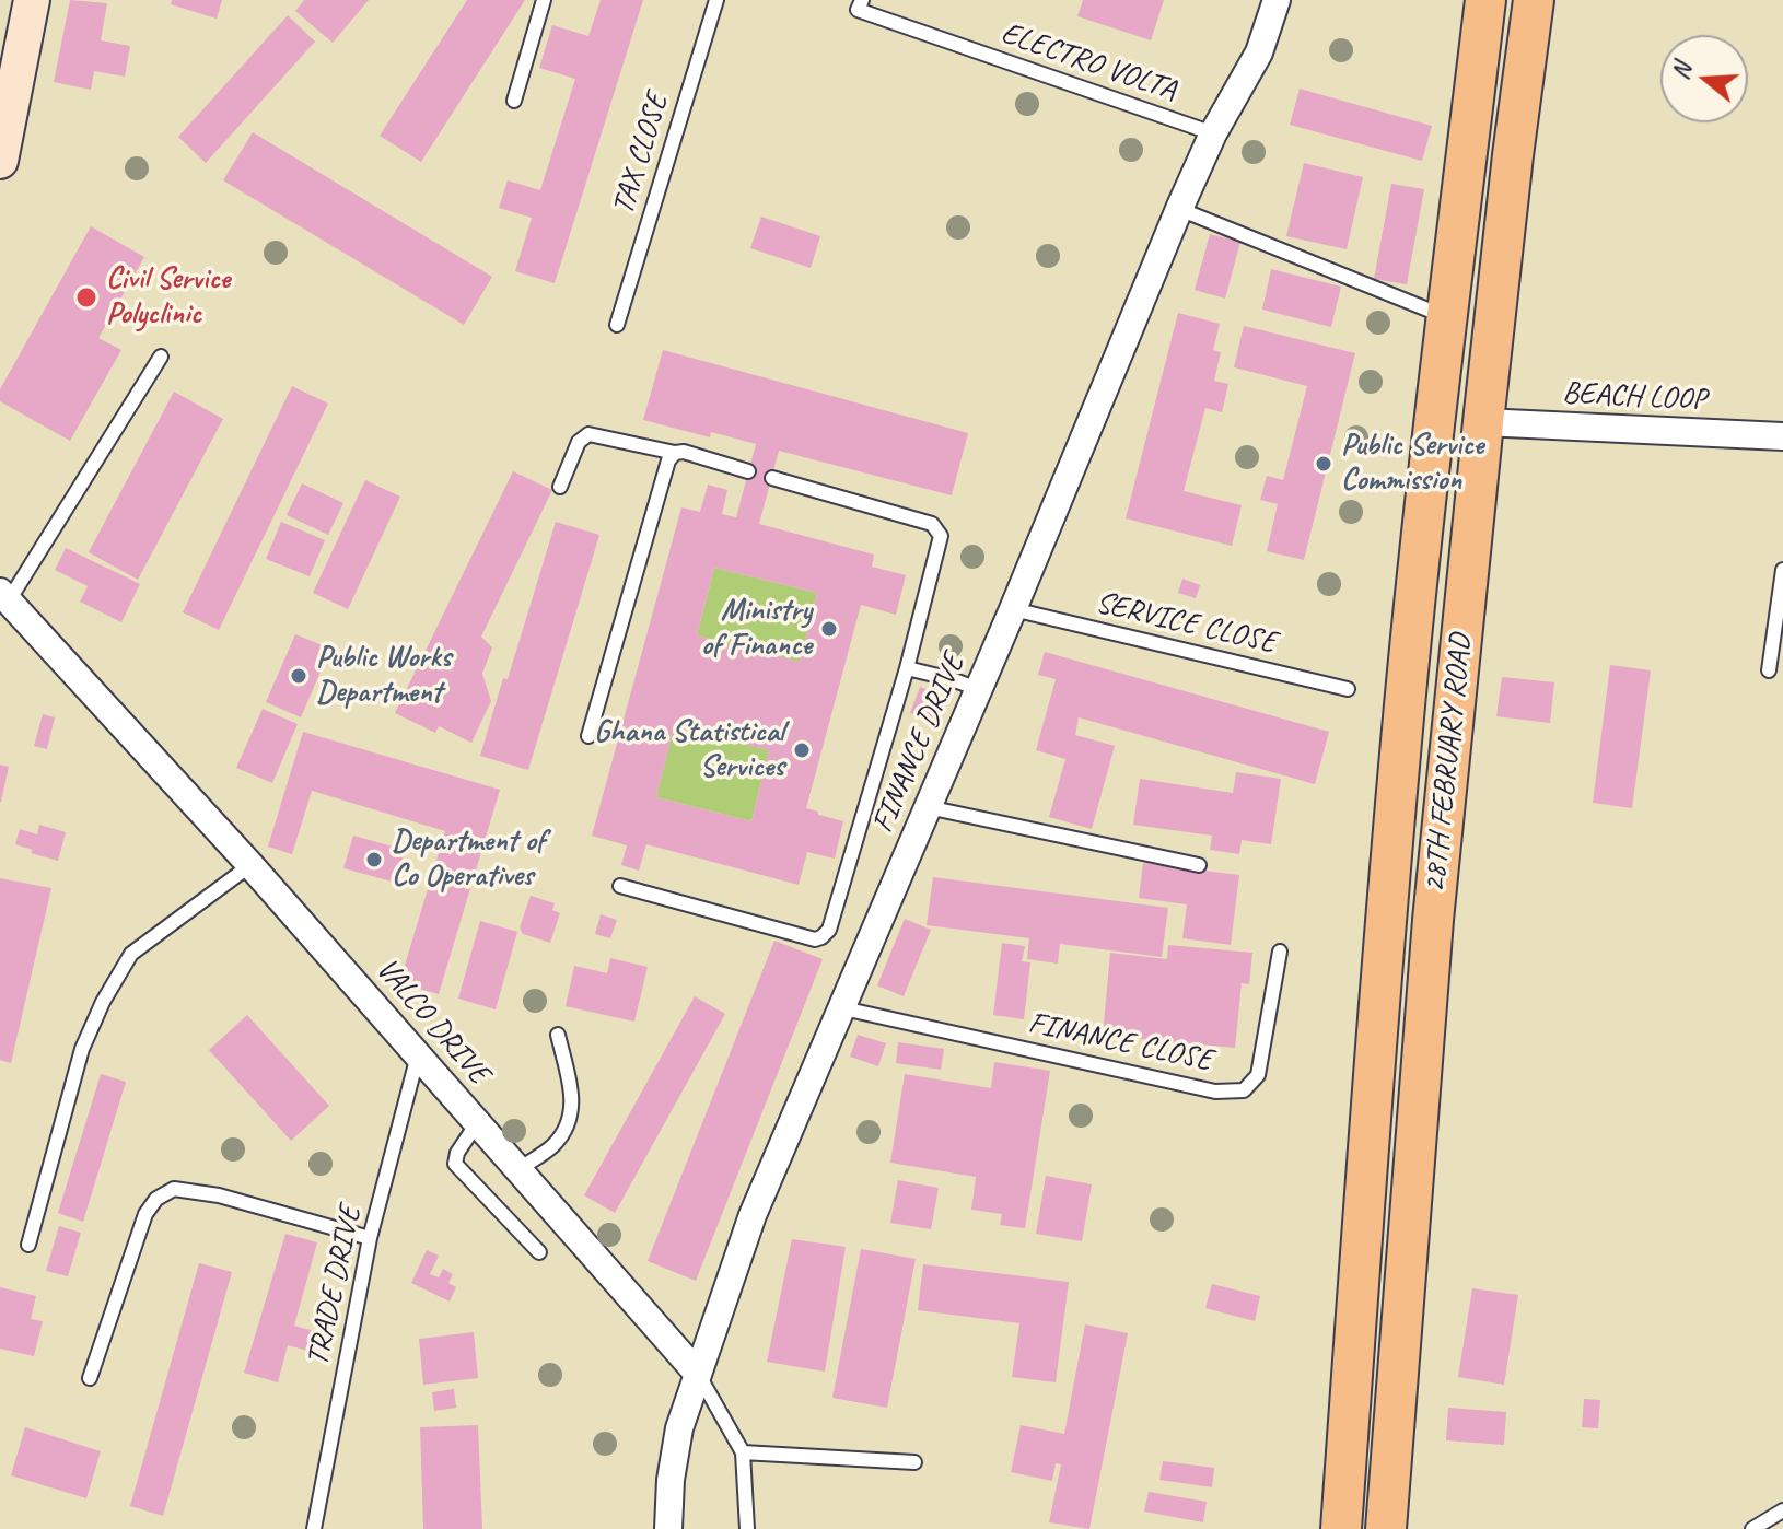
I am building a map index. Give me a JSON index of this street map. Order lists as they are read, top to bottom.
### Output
{
  "streets": {
    "main road": ["28TH FEBRUARY ROAD"],
    "street": ["BEACH LOOP", "FINANCE DRIVE", "VALCO DRIVE"],
    "lane": [
      "ELECTRO VOLTA",
      "TAX CLOSE",
      "SERVICE CLOSE",
      "FINANCE CLOSE",
      "TRADE DRIVE"
    ]
  },
  "crossings": [
    ["ELECTRO VOLTA", "FINANCE DRIVE"],
    ["BEACH LOOP", "28TH FEBRUARY ROAD"],
    ["SERVICE CLOSE", "FINANCE DRIVE"],
    ["FINANCE DRIVE", "VALCO DRIVE"],
    ["FINANCE DRIVE", "FINANCE CLOSE"],
    ["VALCO DRIVE", "TRADE DRIVE"]
  ],
  "places": [
    "Civil Service Polyclinic",
    "Public Service Commission",
    "Ministry of Finance",
    "Public Works Department",
    "Ghana Statistical Services",
    "Department of Co Operatives"
  ],
  "north": "left"
}
